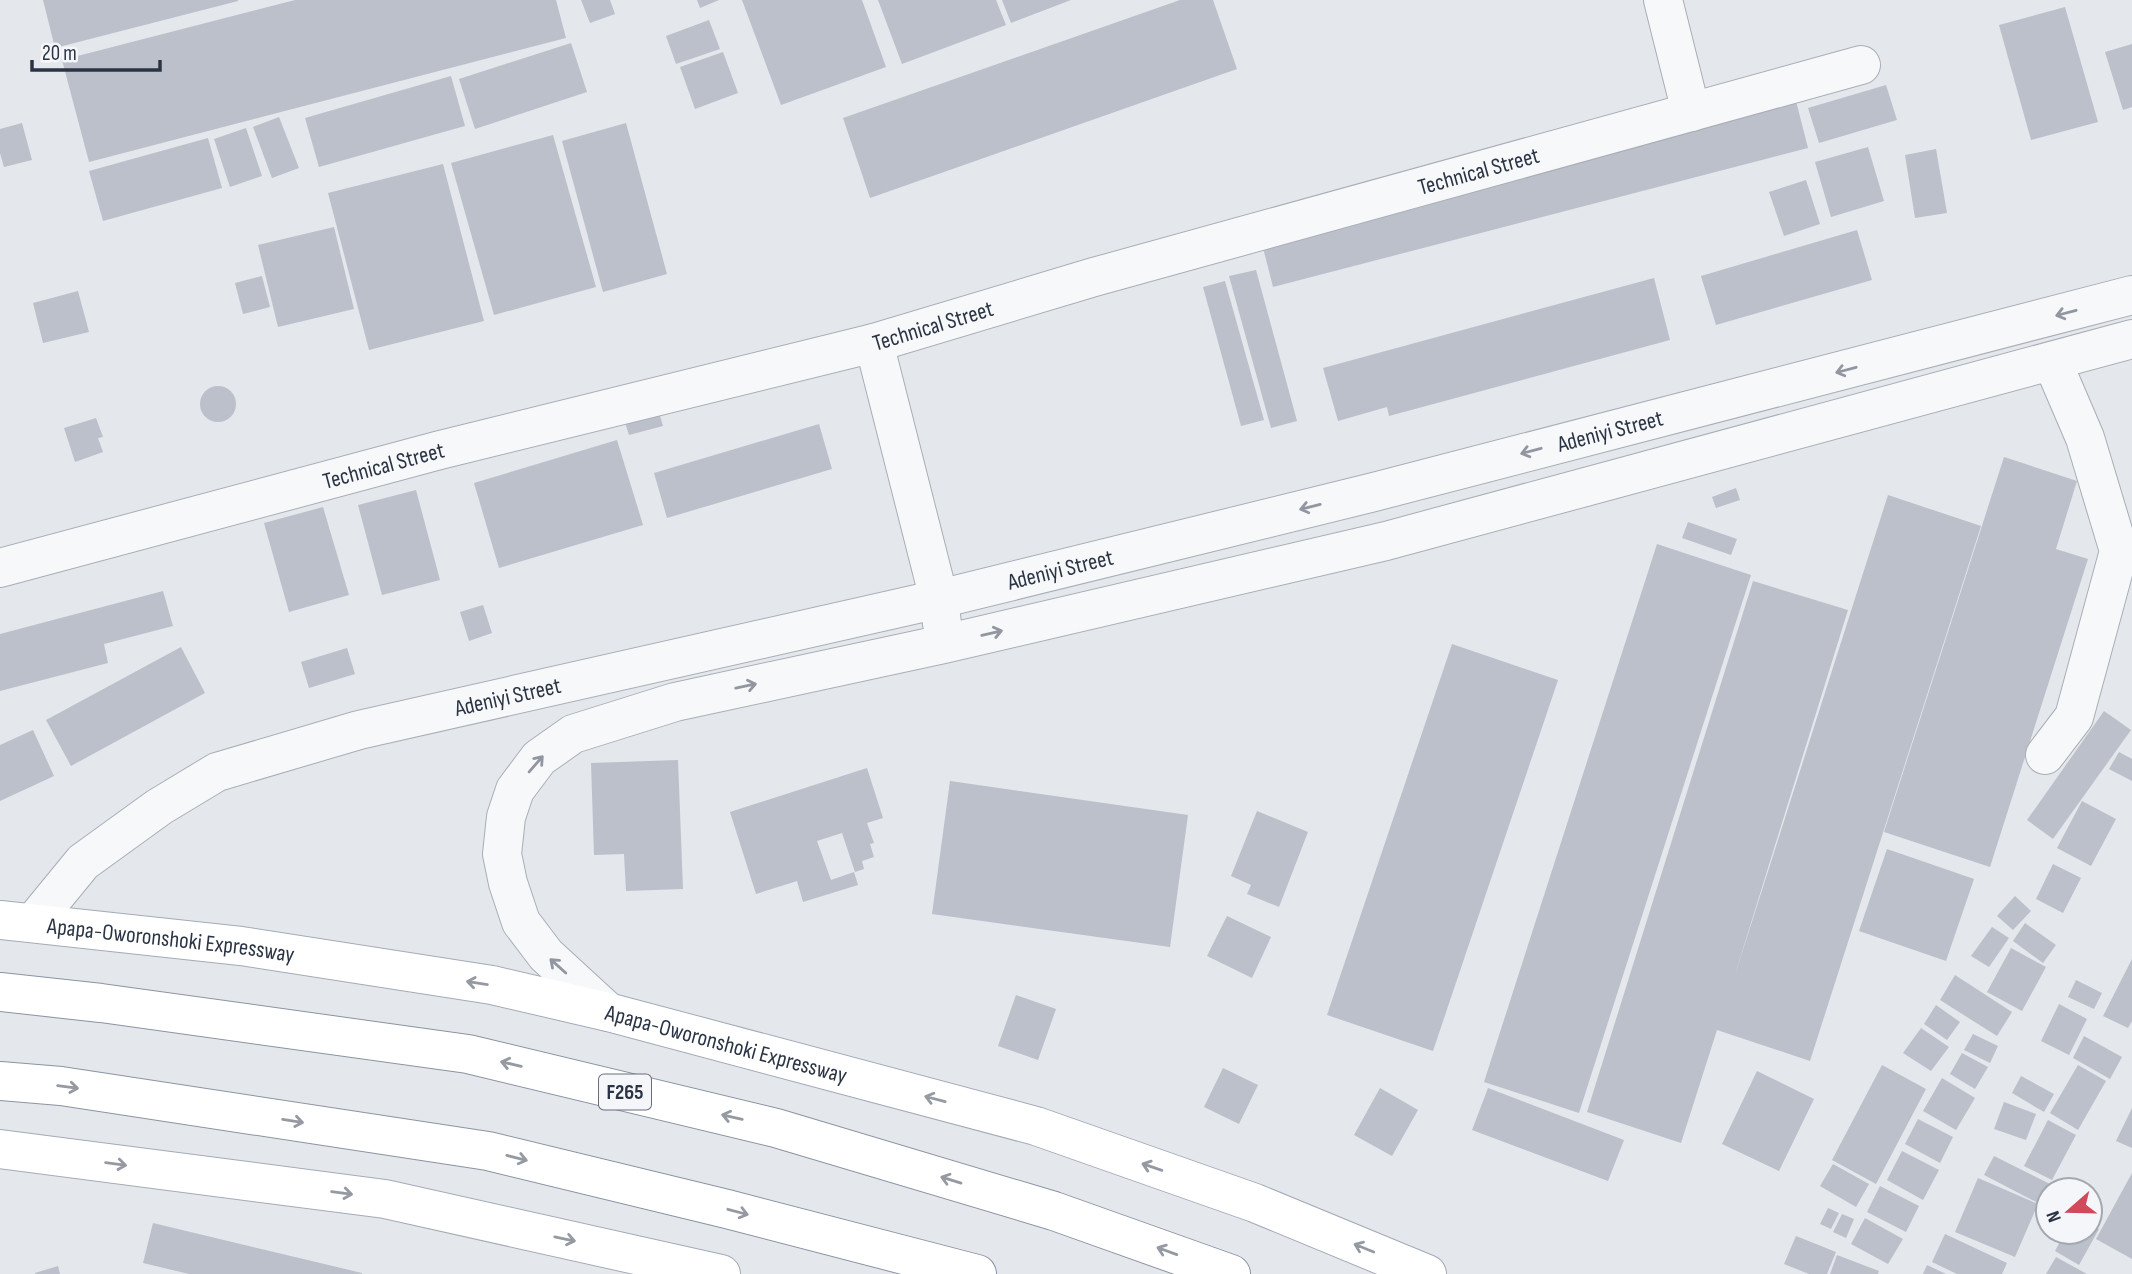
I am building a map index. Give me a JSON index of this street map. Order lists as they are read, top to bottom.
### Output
{
  "streets": {
    "main road": ["Apapa-Oworonshoki Expressway", "F265"],
    "street": ["Technical Street", "Adeniyi Street"]
  },
  "crossings": [
    ["Adeniyi Street", "Apapa-Oworonshoki Expressway"]
  ],
  "scale_bar": "20 m",
  "north": "left"
}
